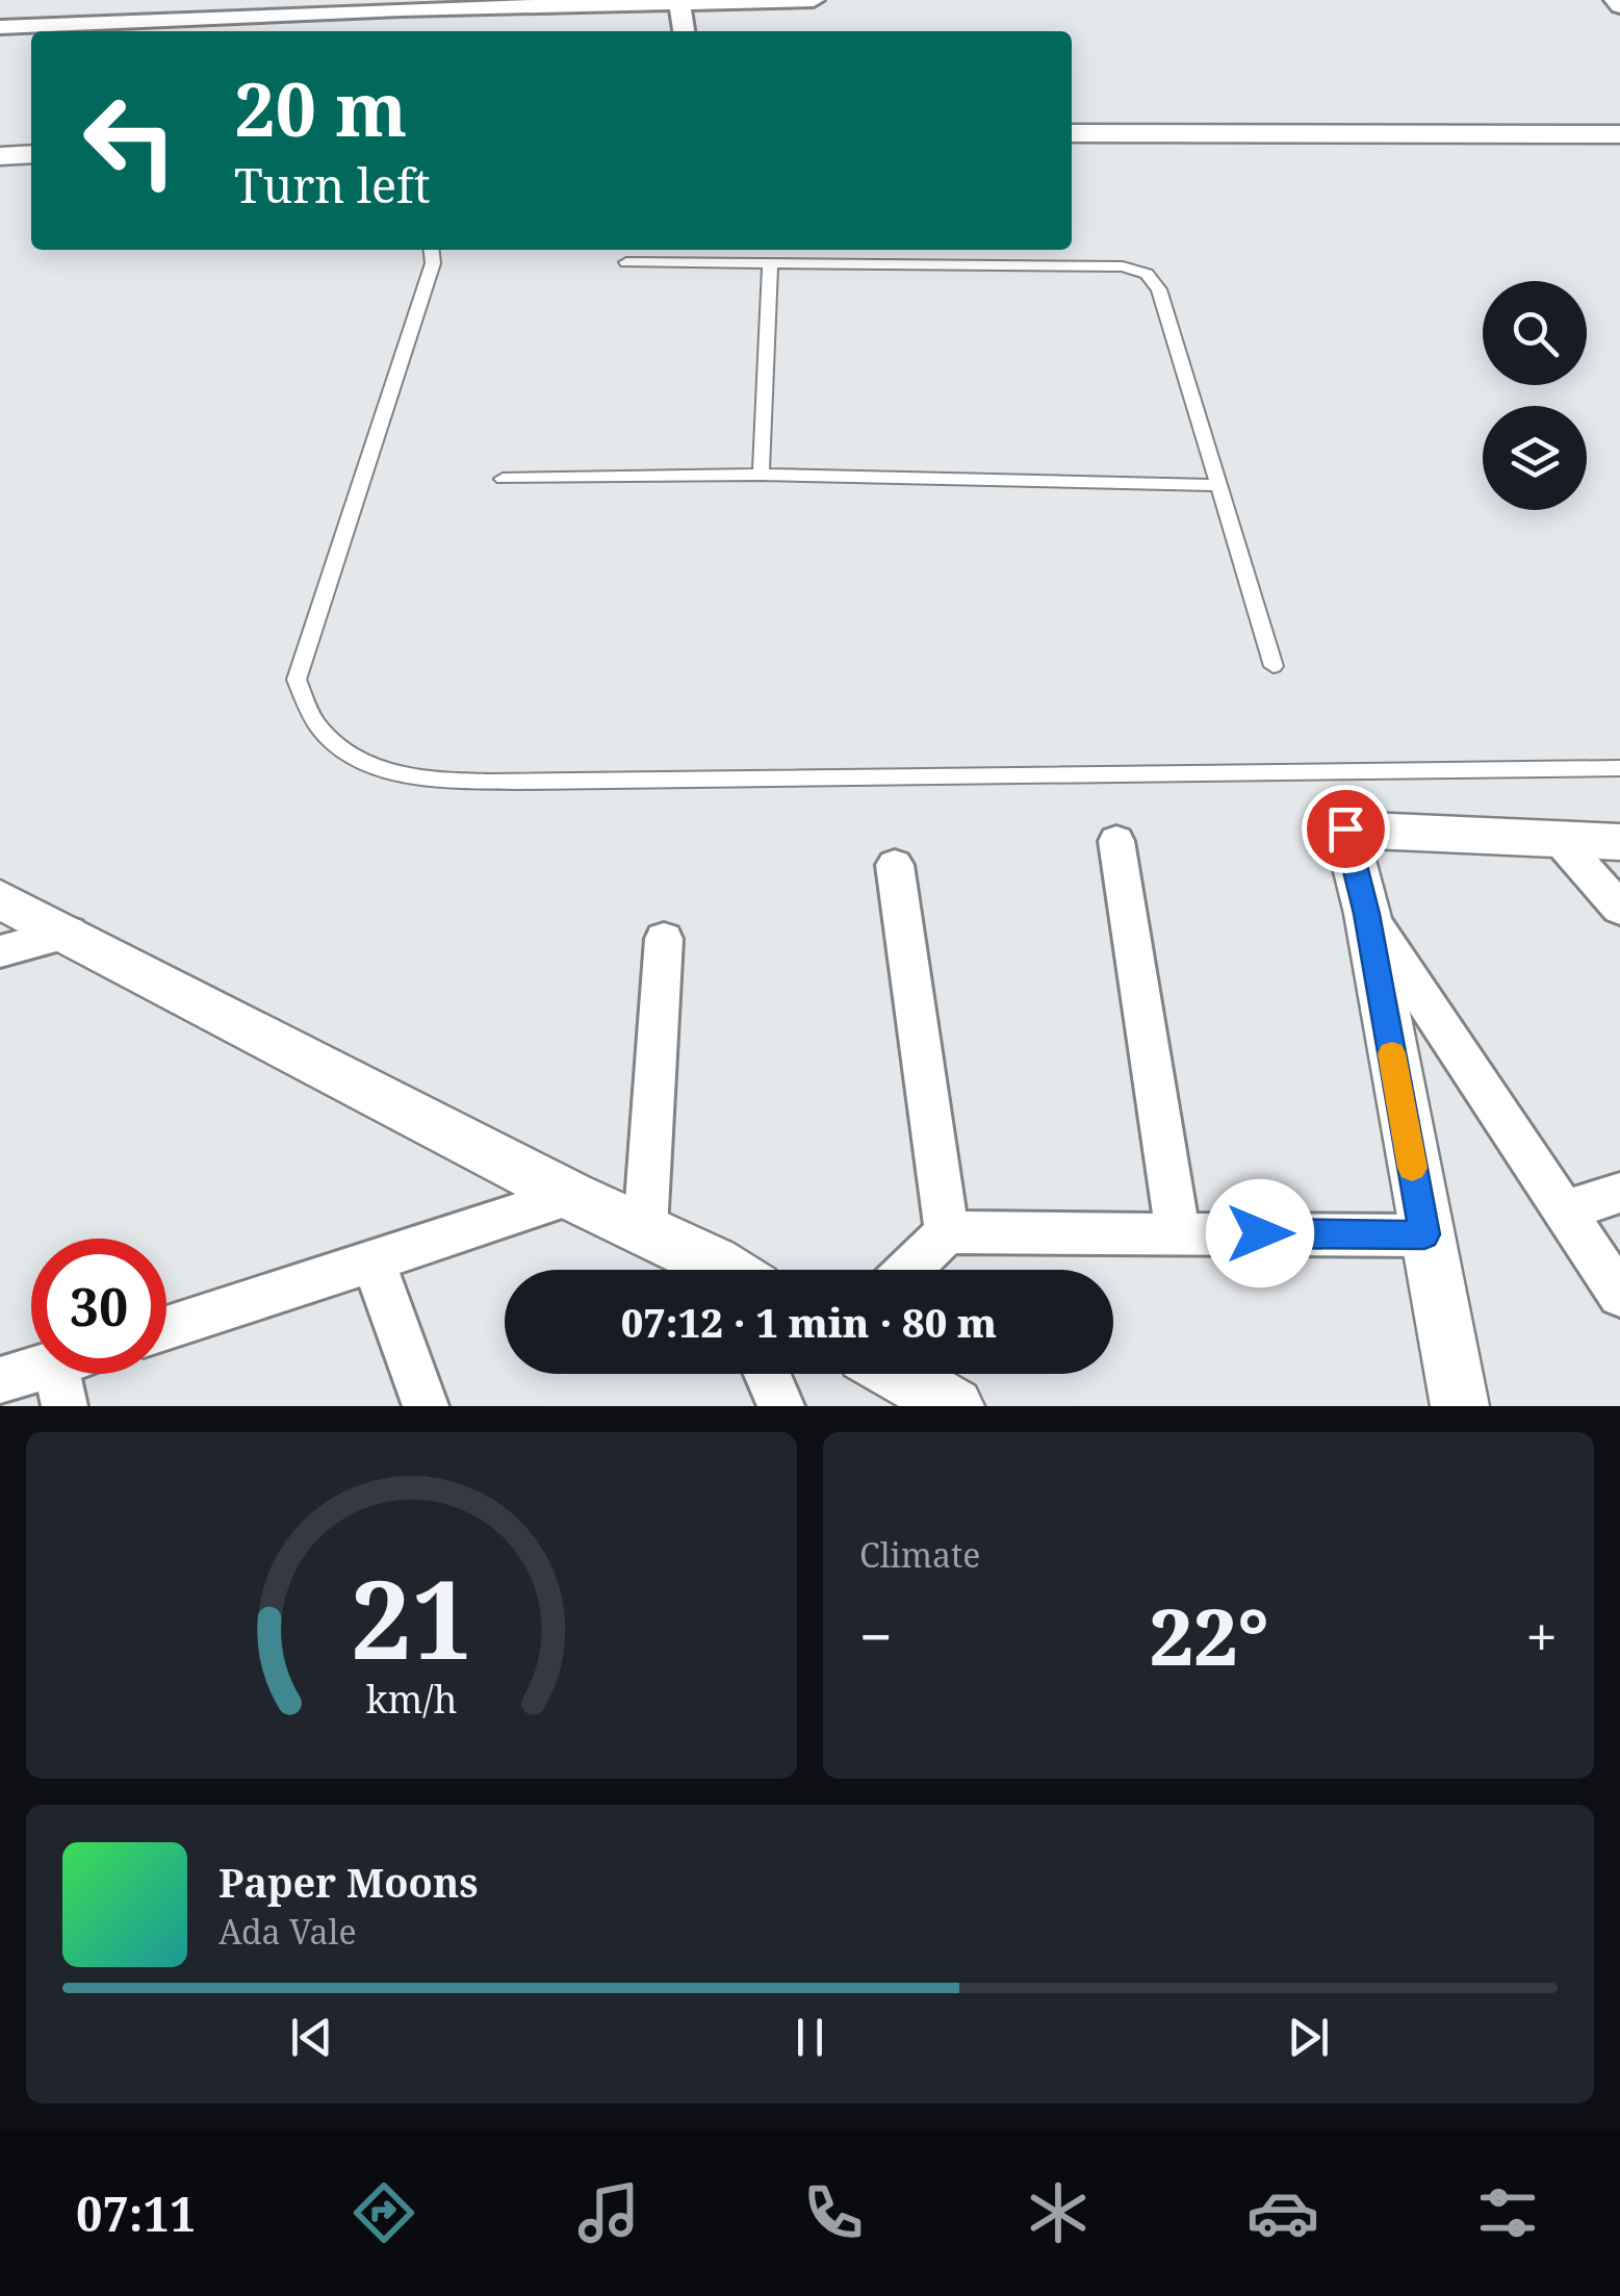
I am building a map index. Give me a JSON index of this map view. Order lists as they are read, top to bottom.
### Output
{
  "page": {
    "turn": ["20 m", "Turn left"],
    "limit": "30",
    "trip": "07:12 · 1 min · 80 m",
    "tile": "Climate",
    "heat": ["−", "22°", "+"],
    "song": ["Paper Moons", "Ada Vale"],
    "tabs": "07:11",
    "gauge": ["21", "km/h"]
  }
}
